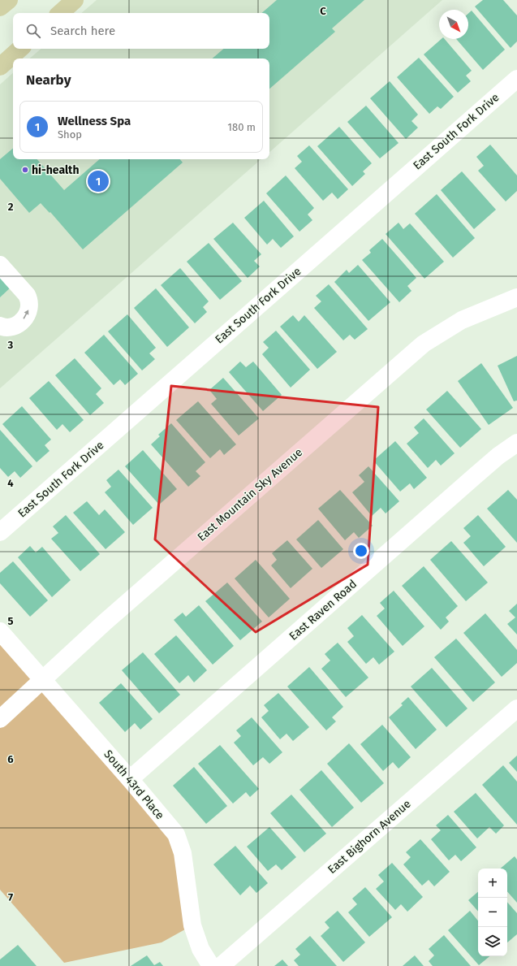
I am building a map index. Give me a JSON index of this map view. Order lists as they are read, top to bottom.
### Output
{
  "streets": {
    "street": [
      "East South Fork Drive",
      "East Mountain Sky Avenue",
      "East Raven Road",
      "South 43rd Place",
      "East Bighorn Avenue"
    ]
  },
  "crossings": [
    ["East Mountain Sky Avenue", "South 43rd Place"],
    ["East Raven Road", "South 43rd Place"]
  ],
  "places": ["hi-health"],
  "north": "bottom right",
  "page": {
    "search": "Search here",
    "heading": "Nearby",
    "list": [
      {
        "mark": "1",
        "name": "Wellness Spa",
        "note": "Shop",
        "value": "180 m"
      }
    ],
    "pins": "1",
    "map_buttons": ["+", "−"]
  },
  "grid": {
    "columns": ["C"],
    "rows": [
      "2",
      "3",
      "4",
      "5",
      "6",
      "7"
    ]
  }
}
